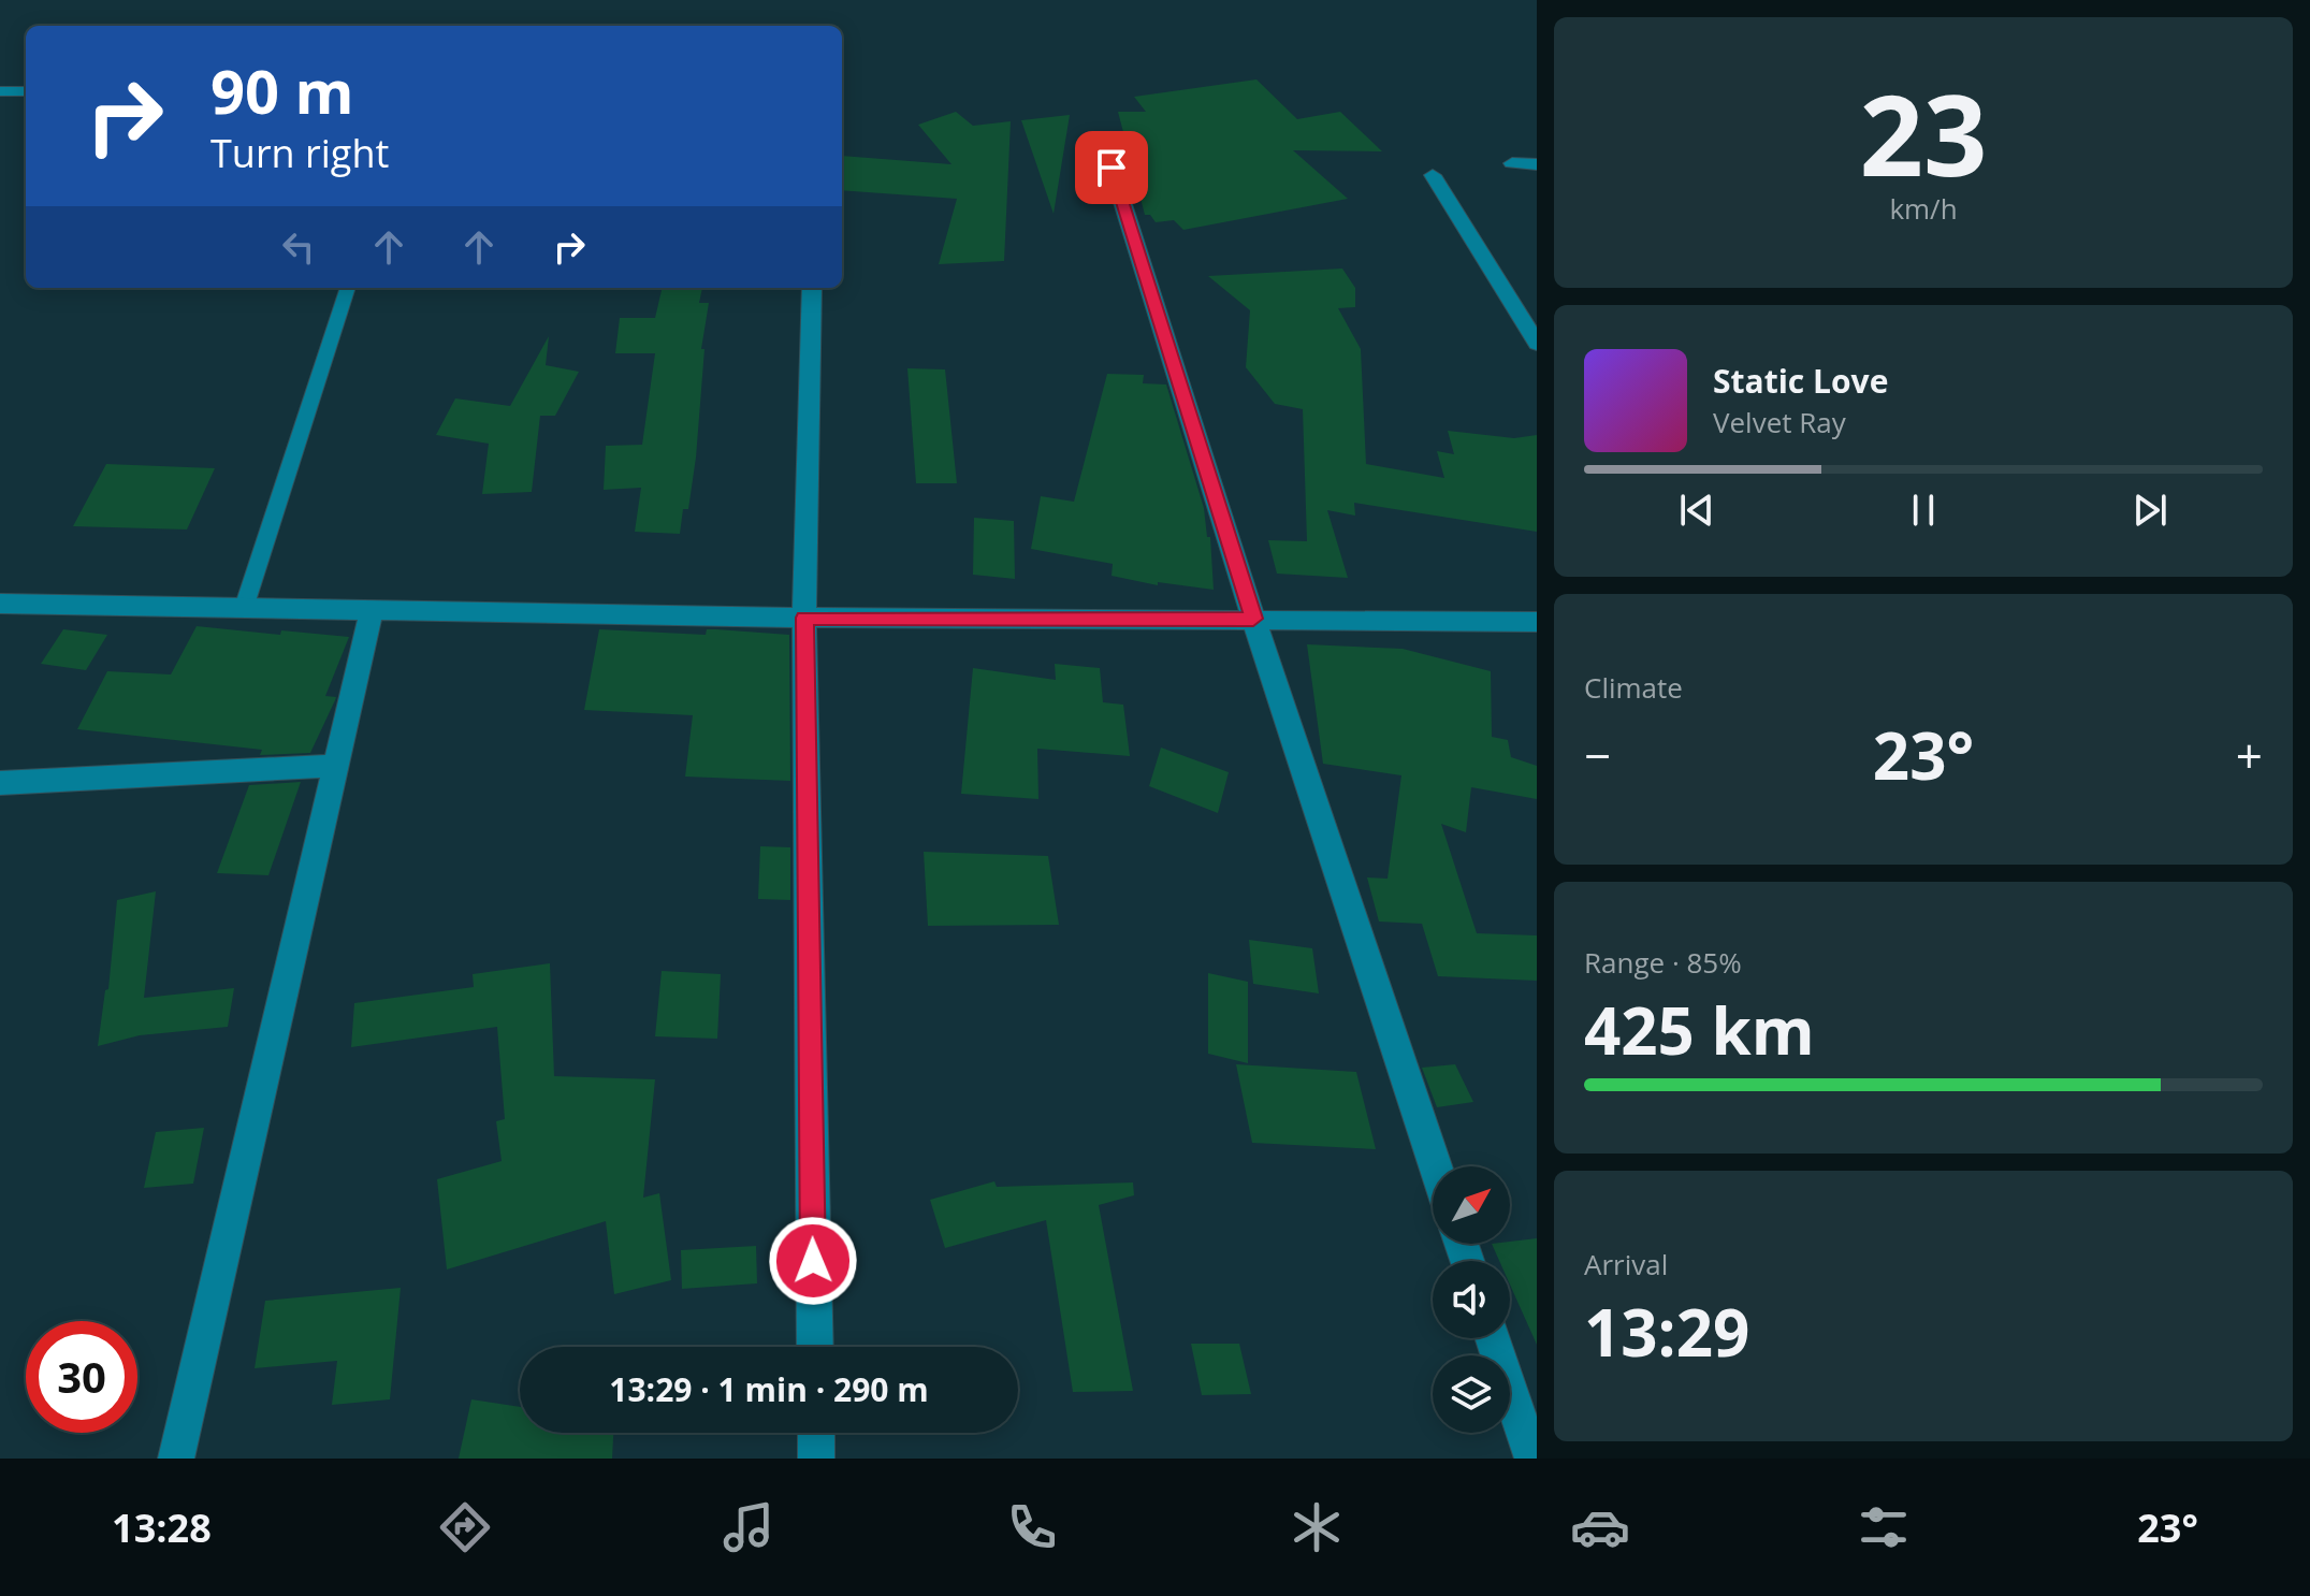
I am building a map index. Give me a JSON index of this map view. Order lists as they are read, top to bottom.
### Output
{
  "north": "top right",
  "page": {
    "tile": [
      ["23", "km/h"],
      "Climate",
      ["Range · 85%", "425 km"],
      ["Arrival", "13:29"]
    ],
    "turn": ["90 m", "Turn right"],
    "song": ["Static Love", "Velvet Ray"],
    "heat": ["−", "23°", "+"],
    "limit": "30",
    "trip": "13:29 · 1 min · 290 m",
    "tabs": ["13:28", "23°"]
  }
}
